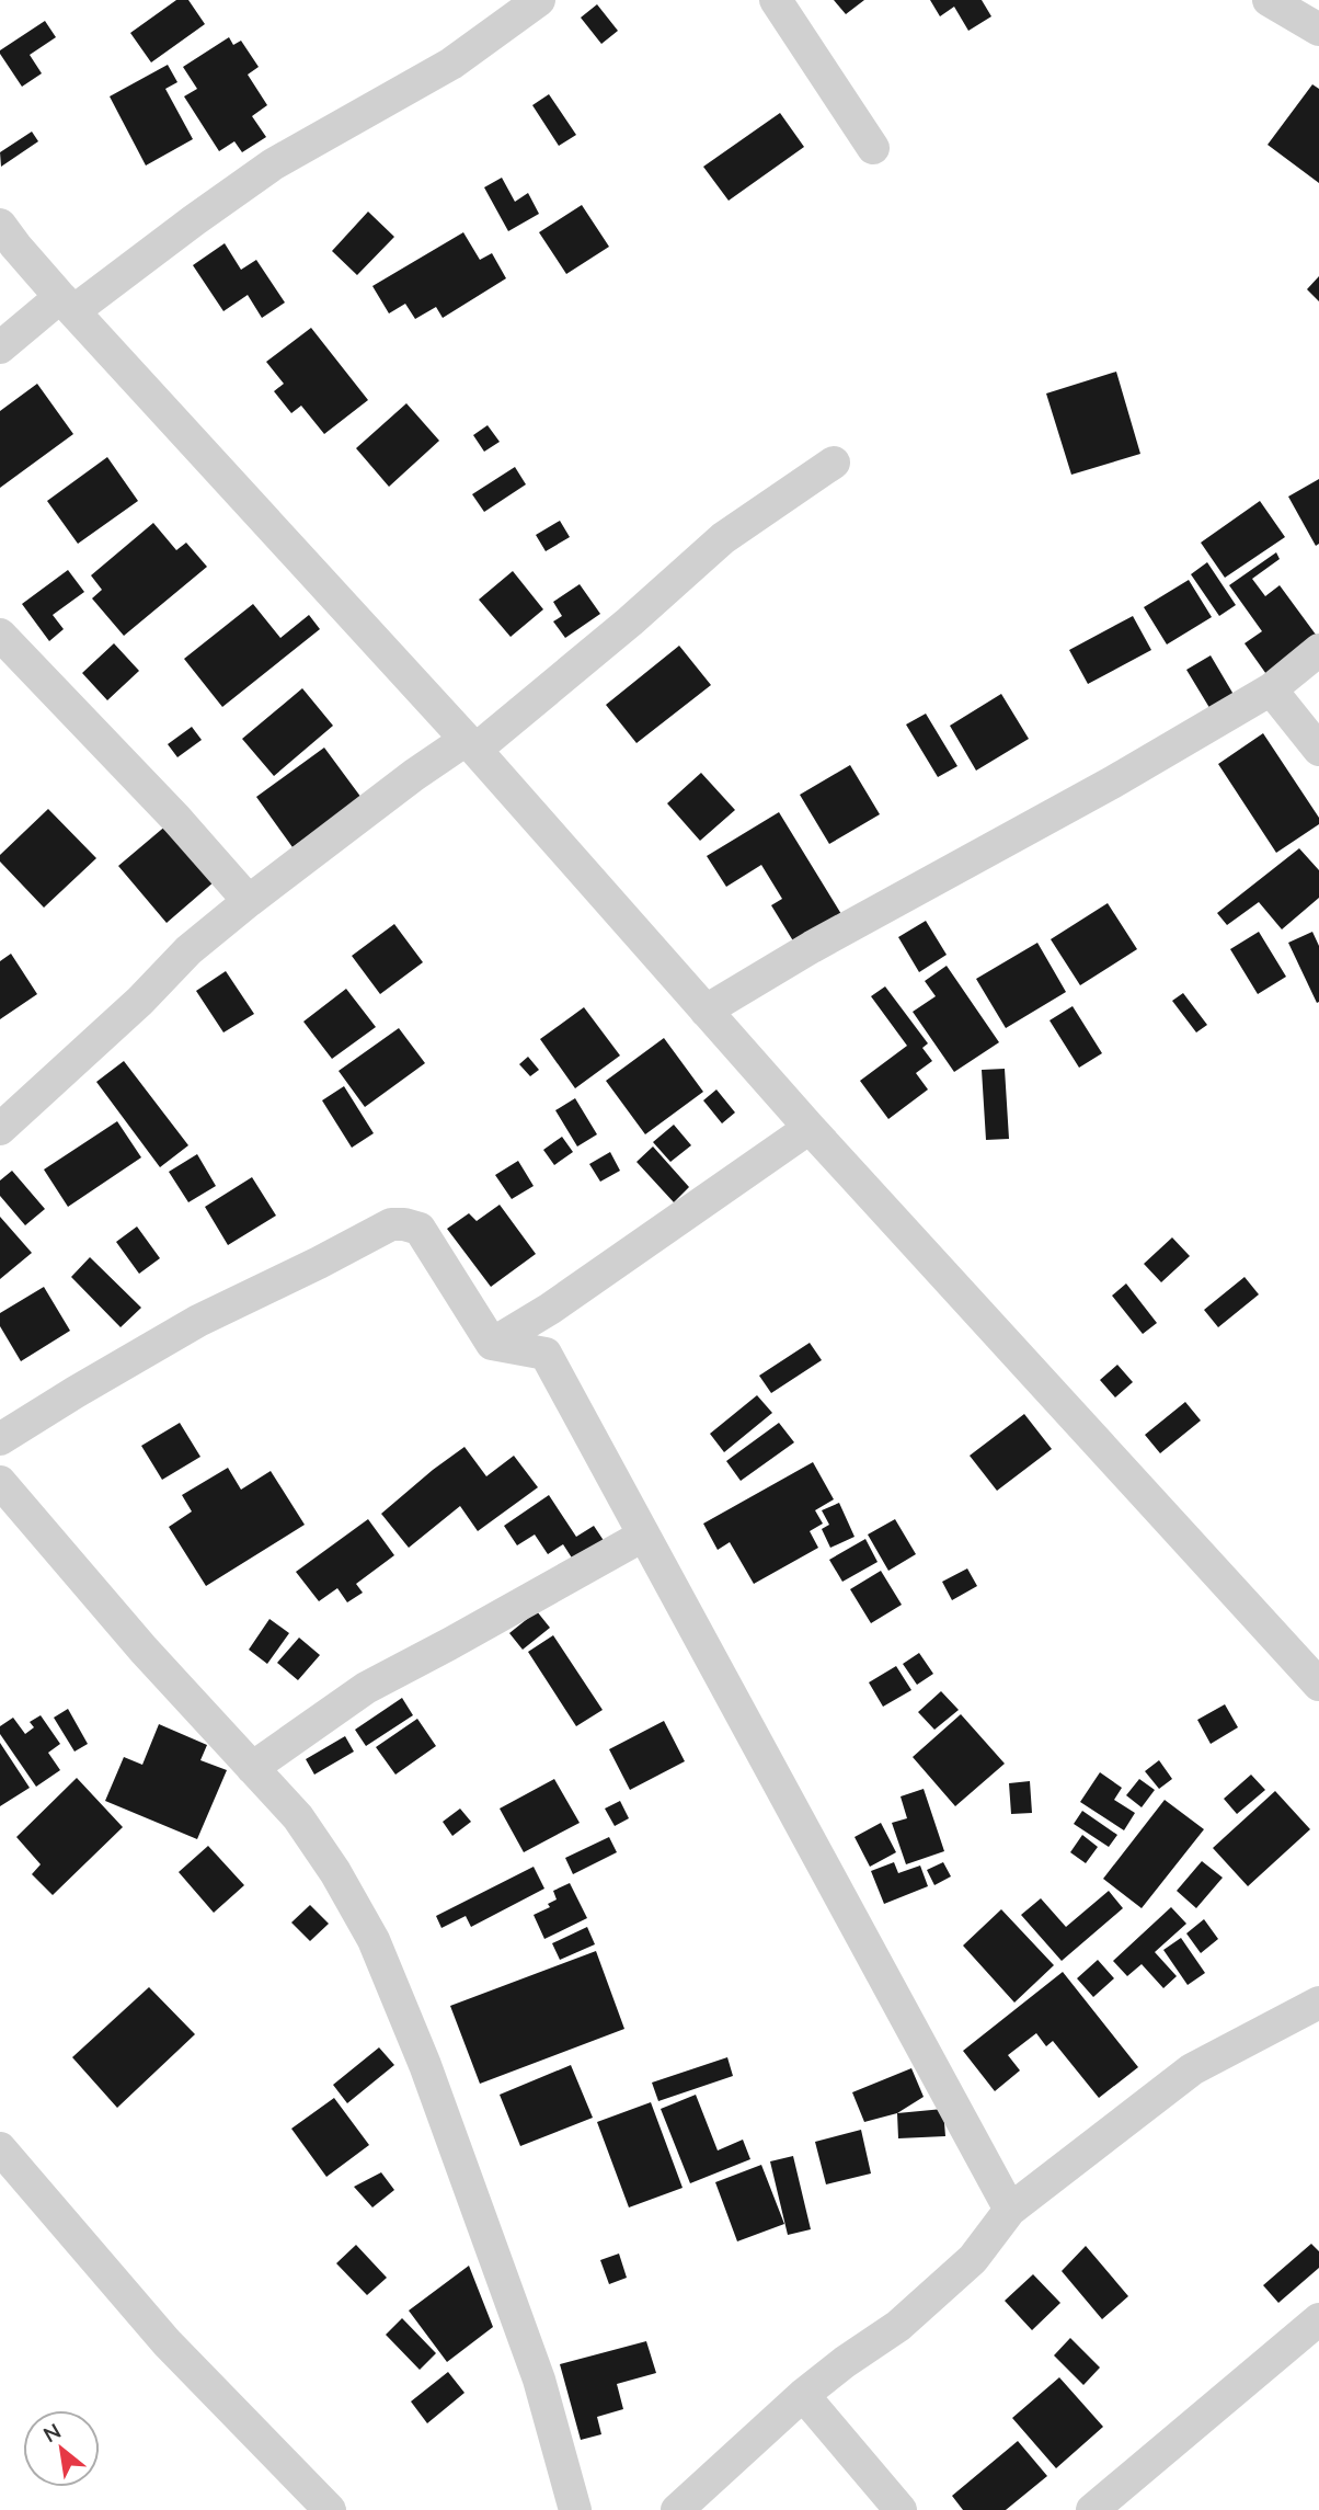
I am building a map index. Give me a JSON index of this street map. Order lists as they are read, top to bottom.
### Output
{
  "north": "top left"
}
